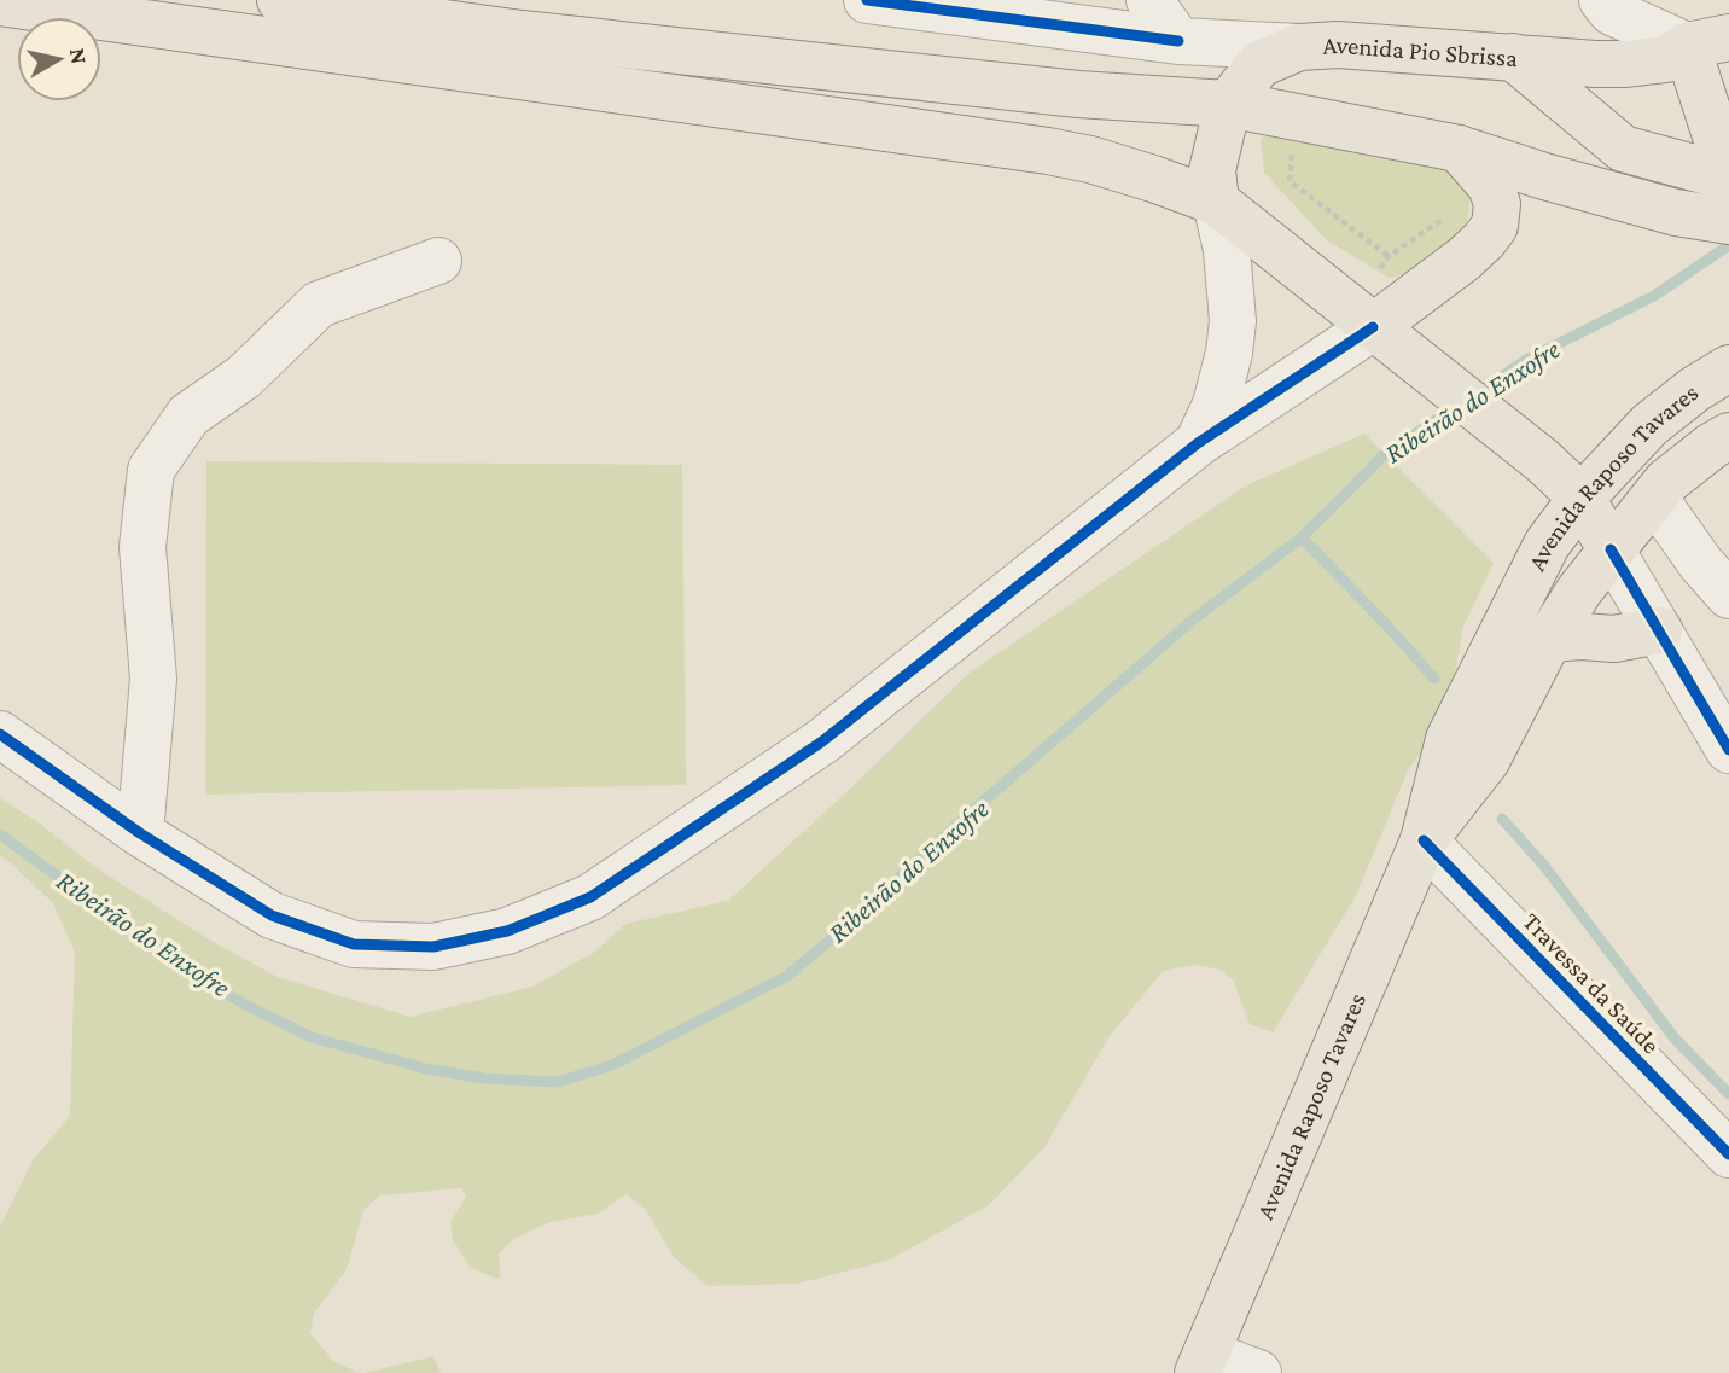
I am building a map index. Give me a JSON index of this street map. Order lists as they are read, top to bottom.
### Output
{
  "streets": {
    "main road": ["Avenida Pio Sbrissa", "Avenida Raposo Tavares"],
    "street": ["Travessa da Saúde"]
  },
  "crossings": [
    ["Avenida Raposo Tavares", "Travessa da Saúde"]
  ],
  "water": ["Ribeirão do Enxofre"],
  "north": "right"
}
